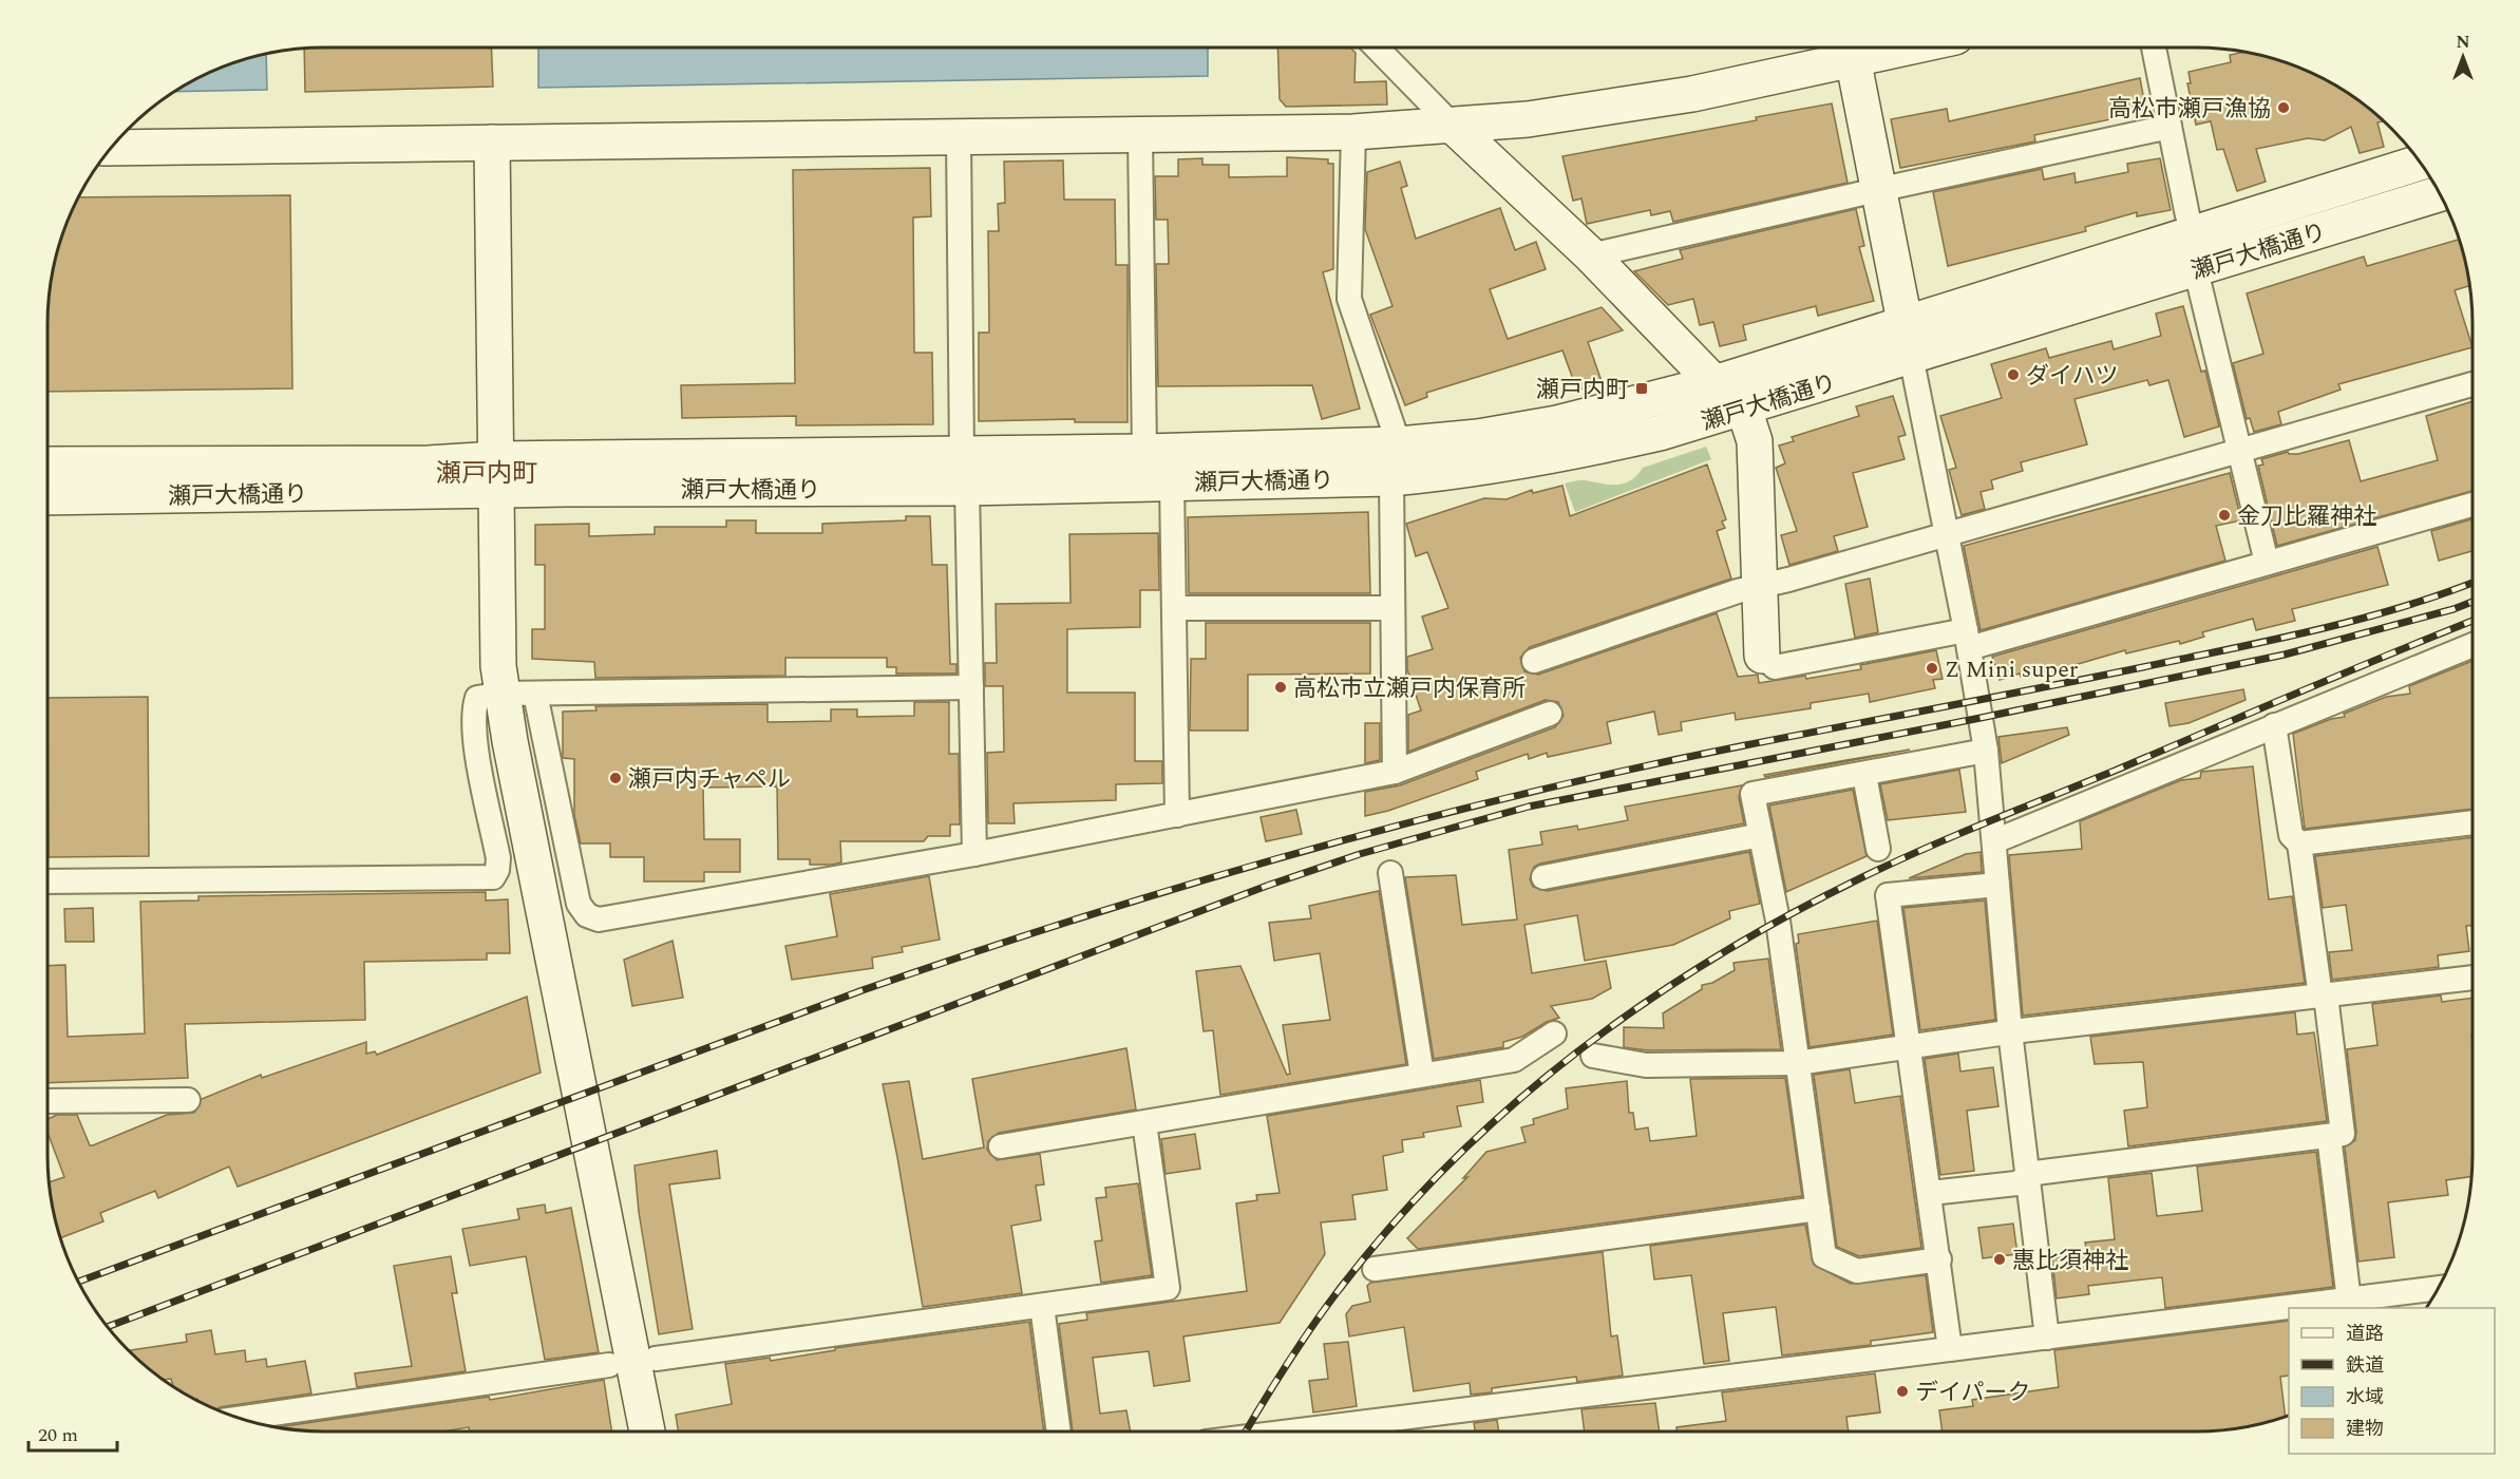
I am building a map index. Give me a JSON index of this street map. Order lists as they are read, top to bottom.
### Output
{
  "streets": {
    "street": ["瀬戸大橋通り"]
  },
  "districts": ["瀬戸内町"],
  "places": {
    "other": [
      "高松市瀬戸漁協",
      "ダイハツ",
      "金刀比羅神社",
      "Z Mini super",
      "高松市立瀬戸内保育所",
      "瀬戸内チャペル",
      "惠比須神社",
      "デイパーク"
    ],
    "transit": ["瀬戸内町"]
  },
  "legend": [
    "道路",
    "鉄道",
    "水域",
    "建物"
  ],
  "scale_bar": "20 m",
  "north": "top"
}
